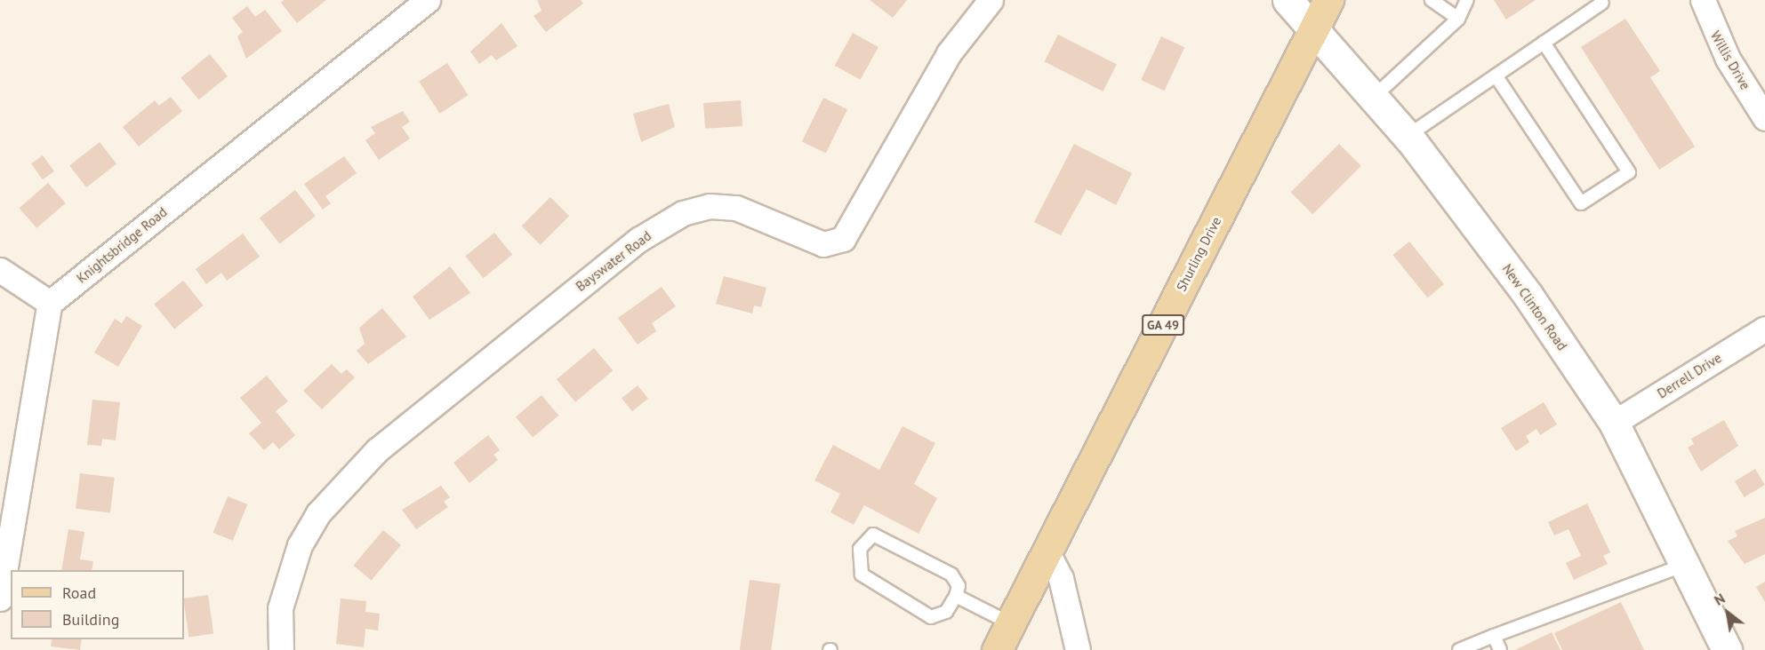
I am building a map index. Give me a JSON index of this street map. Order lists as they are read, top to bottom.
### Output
{
  "streets": {
    "main road": ["Shurling Drive", "GA 49"],
    "street": [
      "Willis Drive",
      "Knightsbridge Road",
      "Bayswater Road",
      "New Clinton Road",
      "Derrell Drive"
    ]
  },
  "crossings": [
    ["Shurling Drive", "New Clinton Road"],
    ["New Clinton Road", "Derrell Drive"]
  ],
  "legend": ["Road", "Building"],
  "north": "top left"
}
